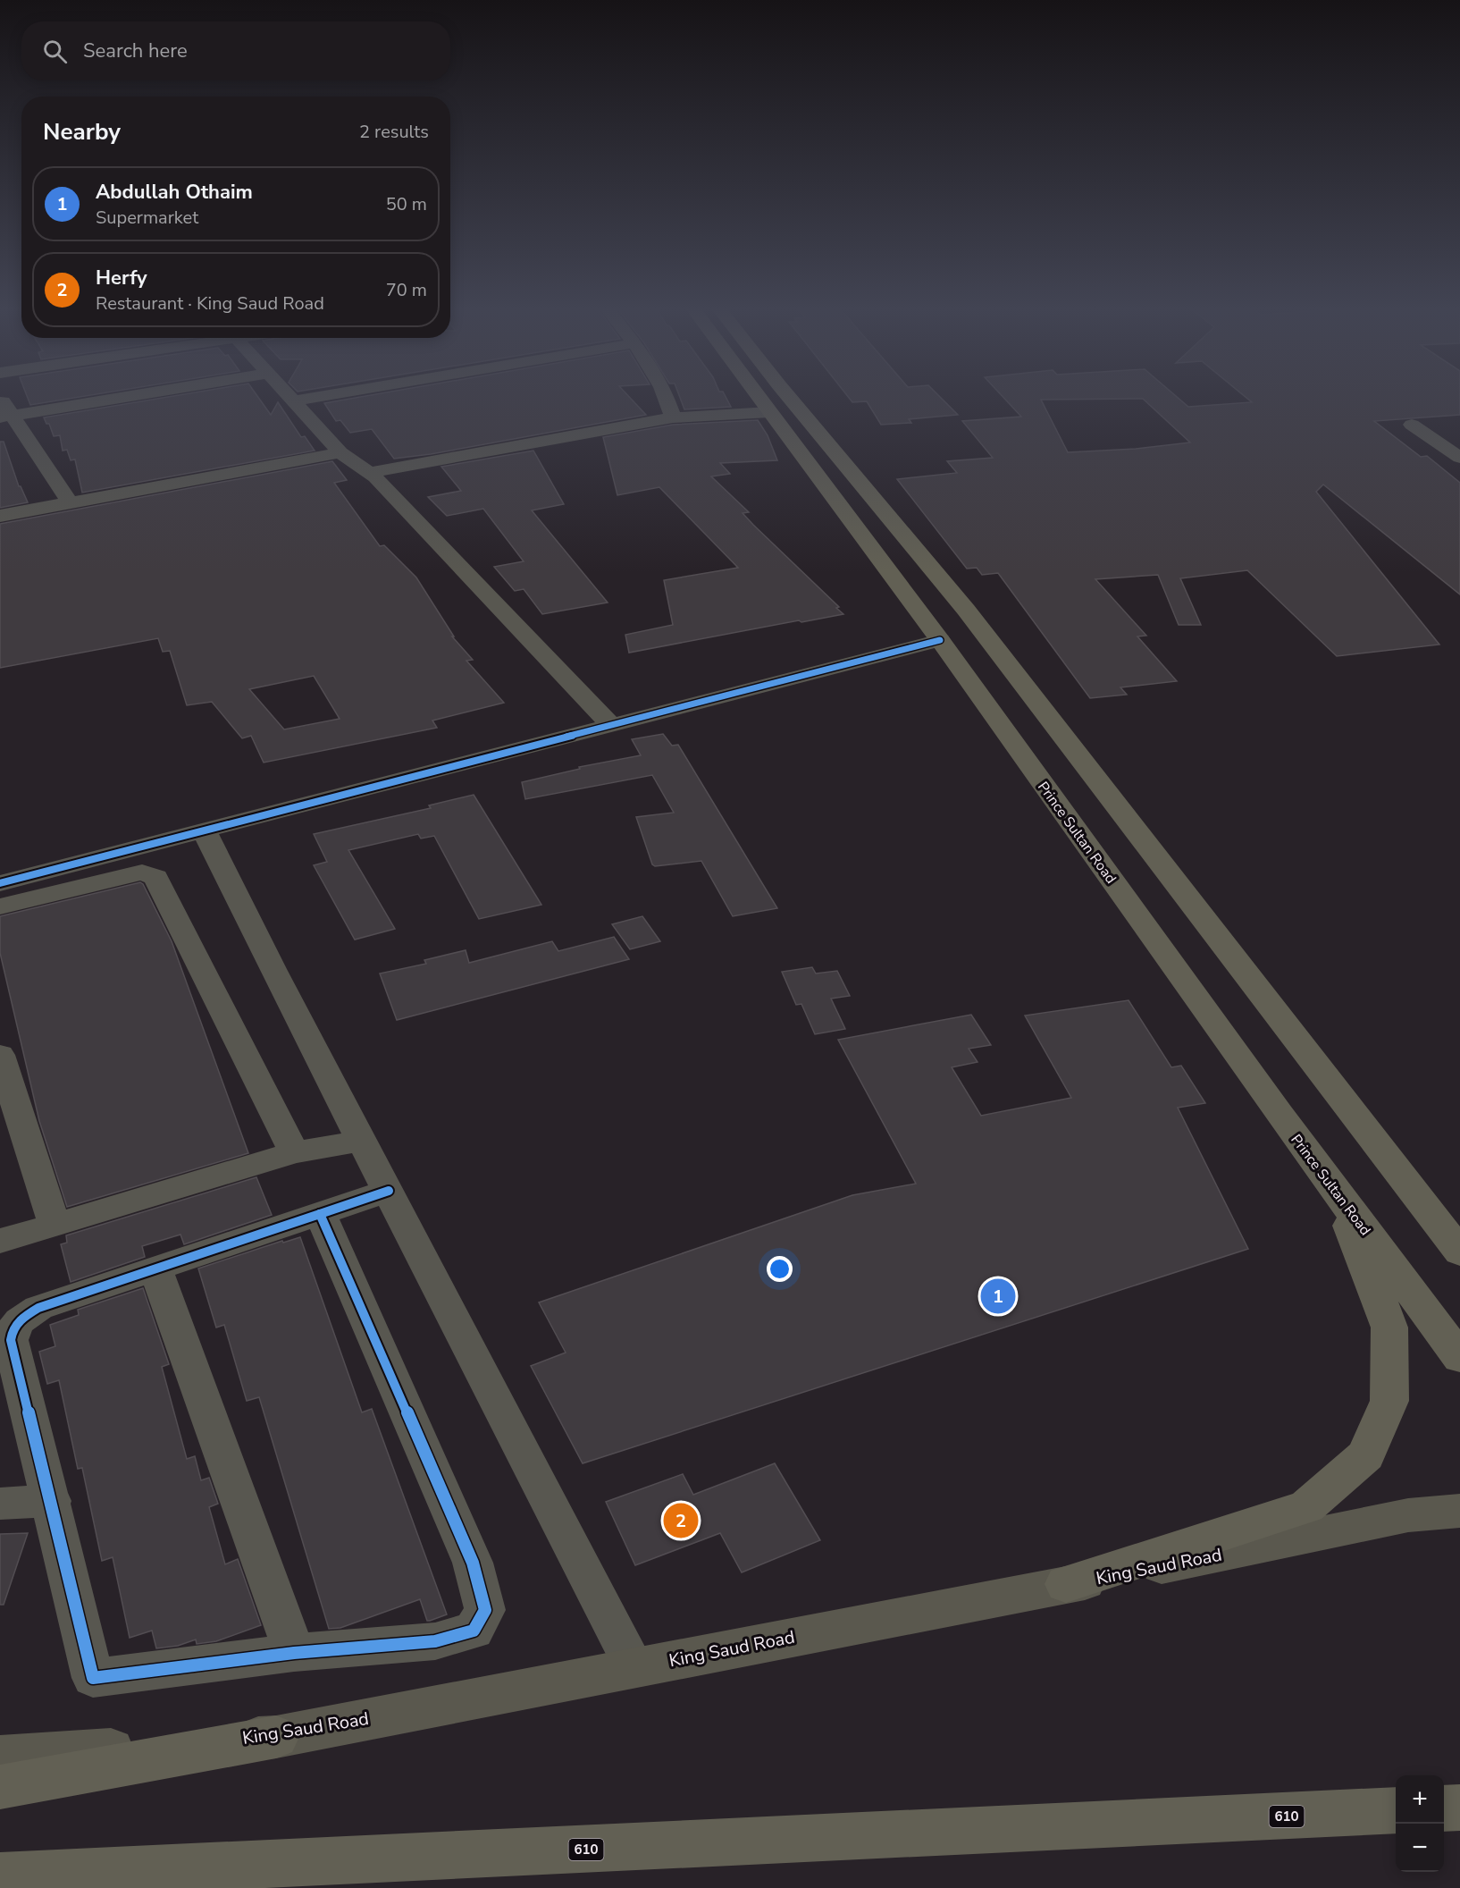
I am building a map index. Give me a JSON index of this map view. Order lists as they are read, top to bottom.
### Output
{
  "streets": {
    "main road": ["Prince Sultan Road", "King Saud Road", "610"]
  },
  "page": {
    "search": "Search here",
    "heading": ["Nearby", "2 results"],
    "list": [
      {
        "mark": "1",
        "name": "Abdullah Othaim",
        "note": "Supermarket",
        "value": "50 m"
      },
      {
        "mark": "2",
        "name": "Herfy",
        "note": "Restaurant · King Saud Road",
        "value": "70 m"
      }
    ],
    "pins": ["1", "2"],
    "map_buttons": ["+", "−"]
  }
}
